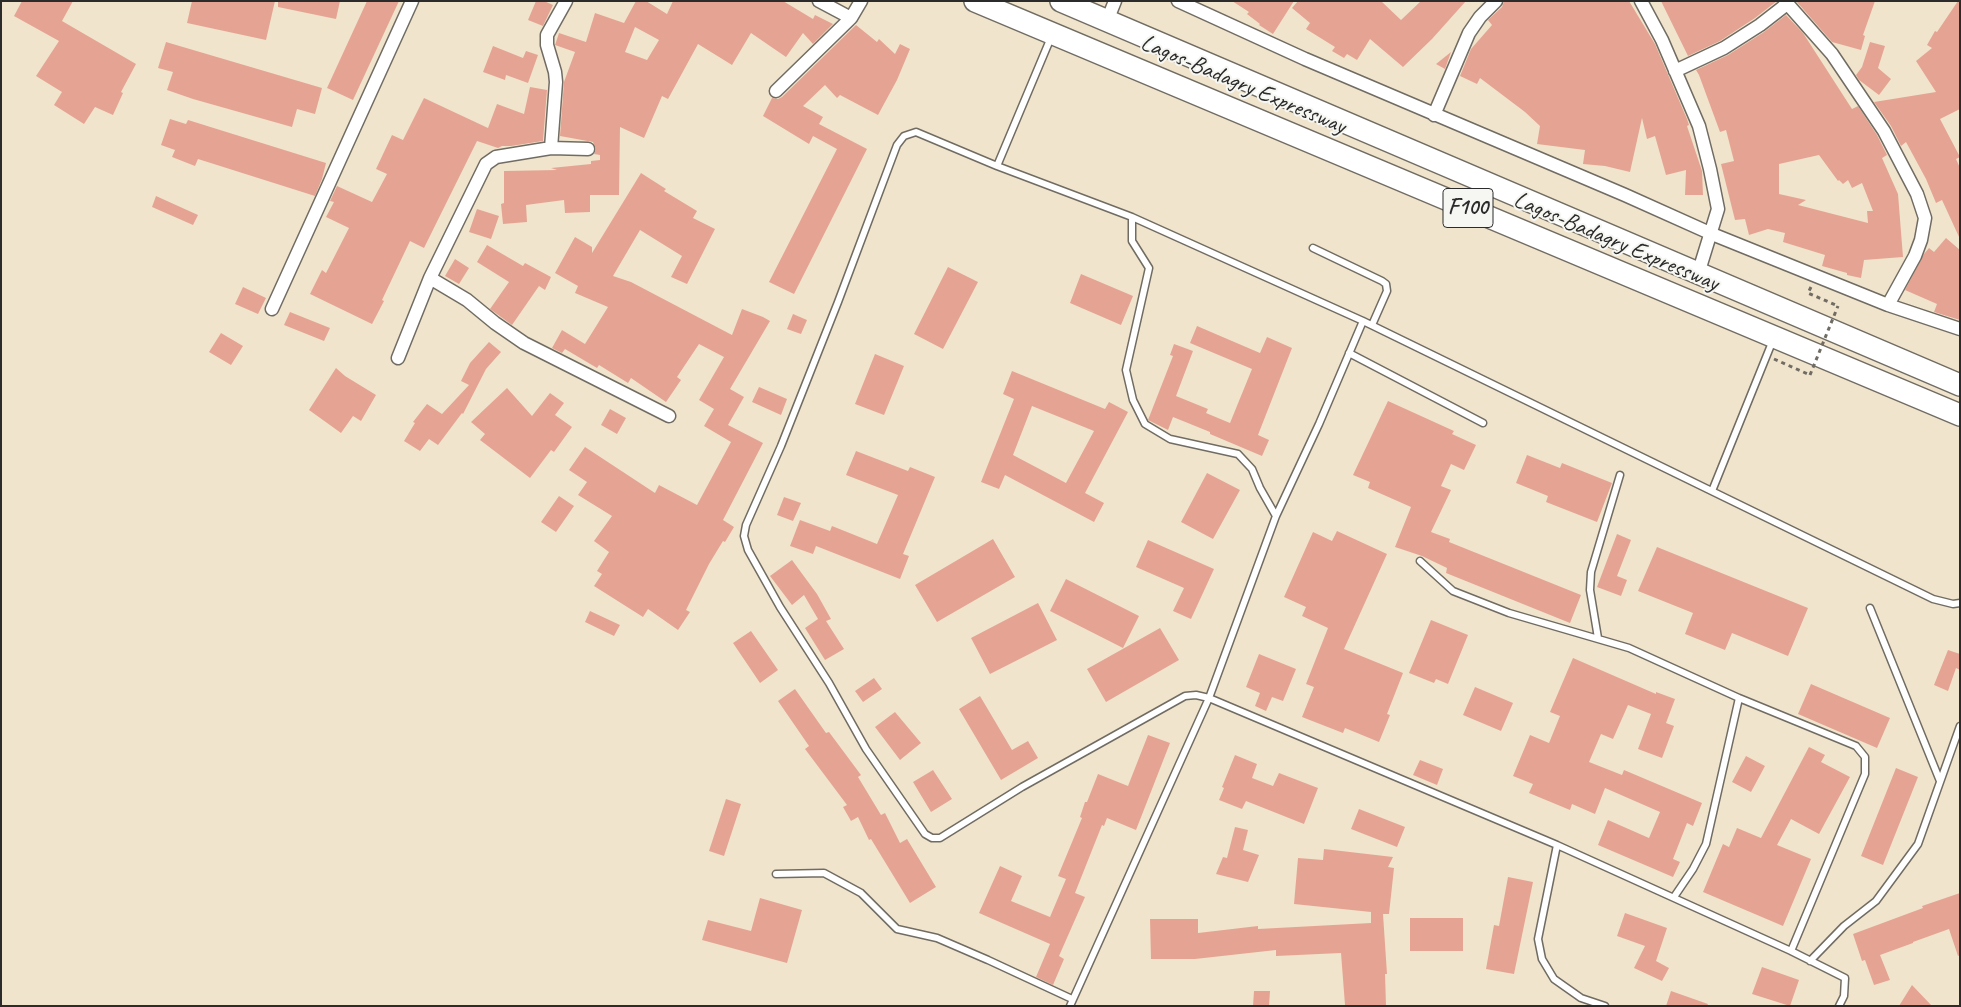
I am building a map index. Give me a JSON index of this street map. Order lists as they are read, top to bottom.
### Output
{
  "streets": {
    "highway": ["Lagos-Badagry Expressway", "F100"]
  }
}
